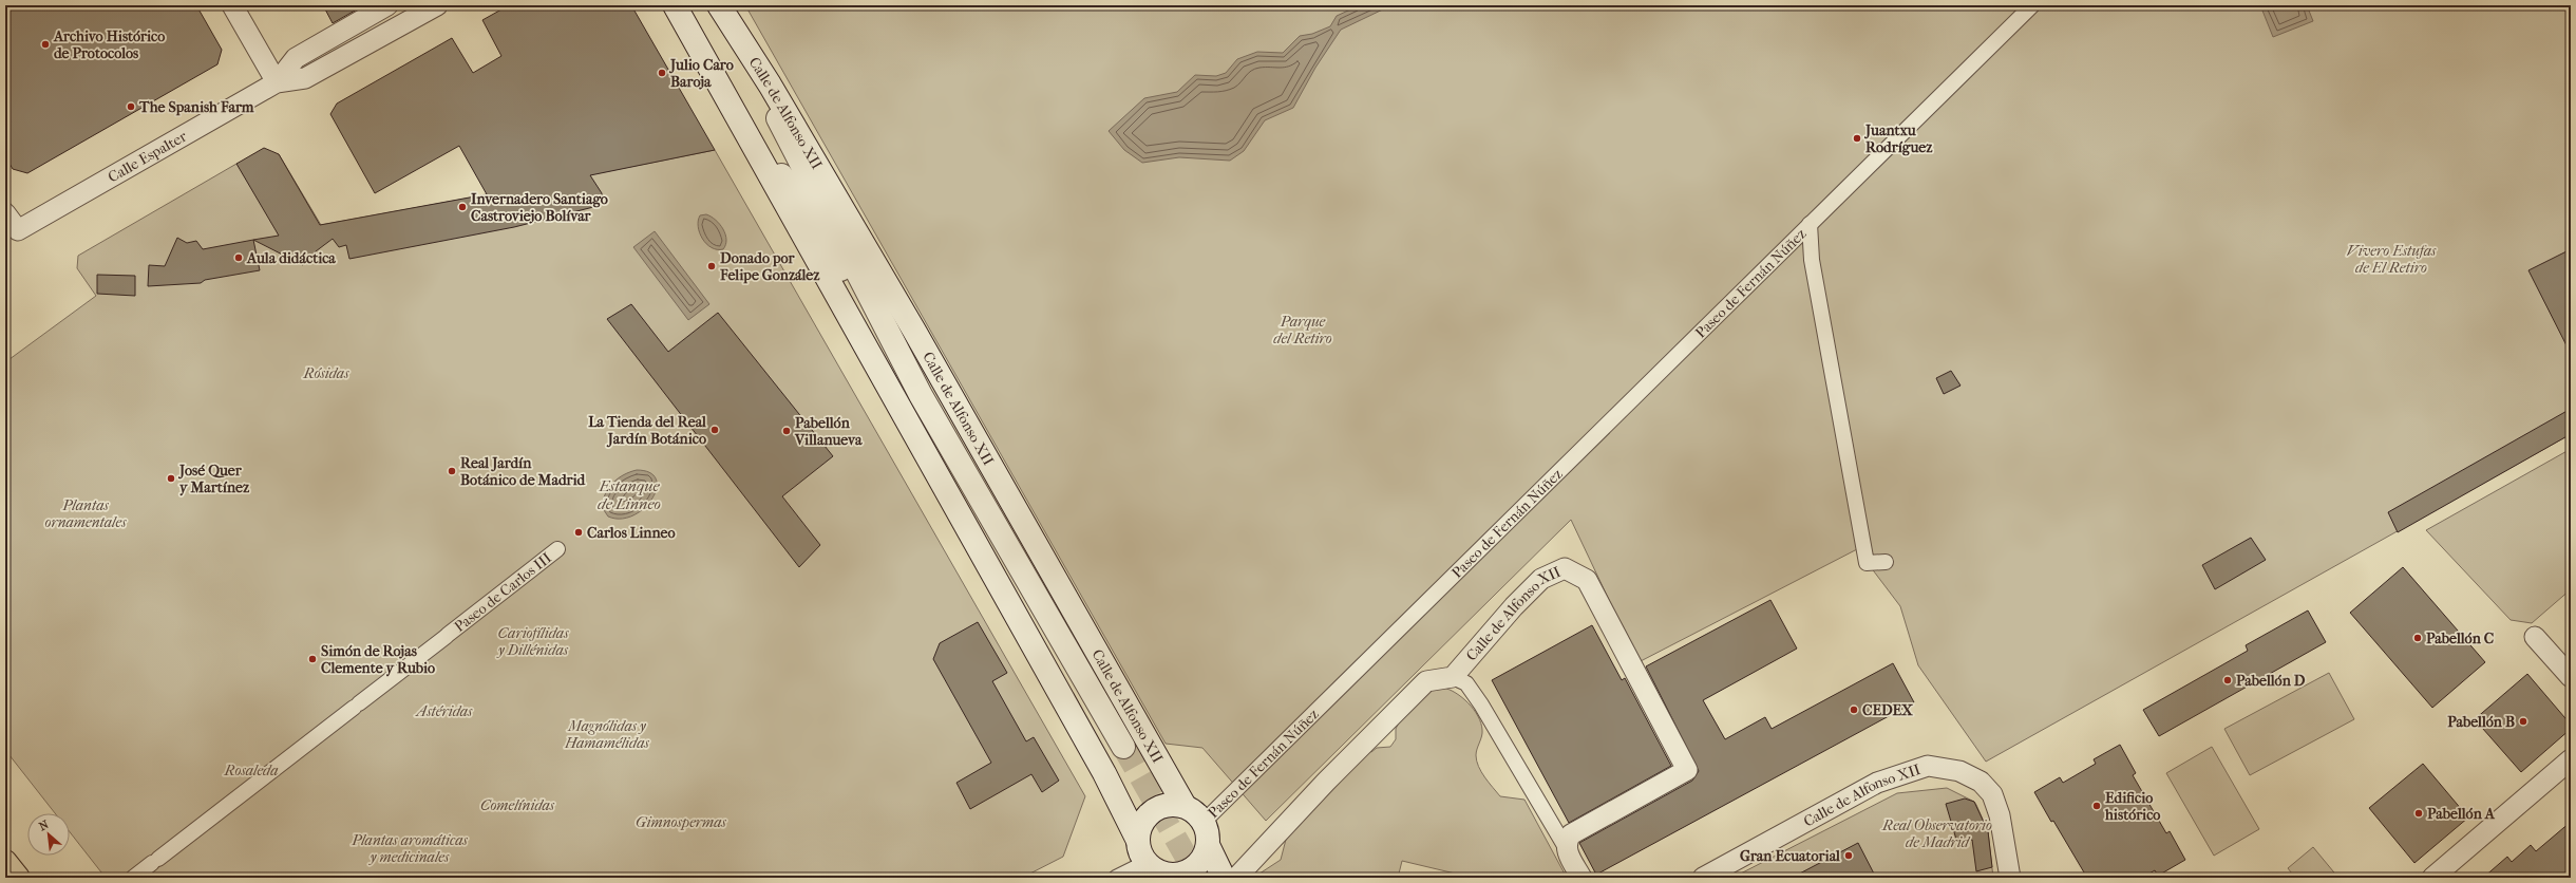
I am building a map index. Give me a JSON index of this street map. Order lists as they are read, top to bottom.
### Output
{
  "streets": {
    "main road": ["Calle de Alfonso XII"],
    "street": ["Calle Espalter", "Paseo de Fernán Núñez", "Paseo de Carlos III"]
  },
  "crossings": [
    ["Calle de Alfonso XII", "Paseo de Fernán Núñez"]
  ],
  "water": ["Estanque de Linneo"],
  "parks": [
    "Vivero Estufas de El Retiro",
    "Parque del Retiro",
    "Rósidas",
    "Plantas ornamentales",
    "Cariofílidas y Dillénidas",
    "Astéridas",
    "Magnólidas y Hamamélidas",
    "Rosaleda",
    "Comelínidas",
    "Gimnospermas",
    "Real Observatorio de Madrid",
    "Plantas aromáticas y medicinales"
  ],
  "places": [
    "Archivo Histórico de Protocolos",
    "Julio Caro Baroja",
    "The Spanish Farm",
    "Juantxu Rodríguez",
    "Invernadero Santiago Castroviejo Bolívar",
    "Aula didáctica",
    "Donado por Felipe González",
    "La Tienda del Real Jardín Botánico",
    "Pabellón Villanueva",
    "Real Jardín Botánico de Madrid",
    "José Quer y Martínez",
    "Carlos Linneo",
    "Pabellón C",
    "Simón de Rojas Clemente y Rubio",
    "Pabellón D",
    "CEDEX",
    "Pabellón B",
    "Edificio histórico",
    "Pabellón A",
    "Gran Ecuatorial"
  ],
  "north": "top left"
}
